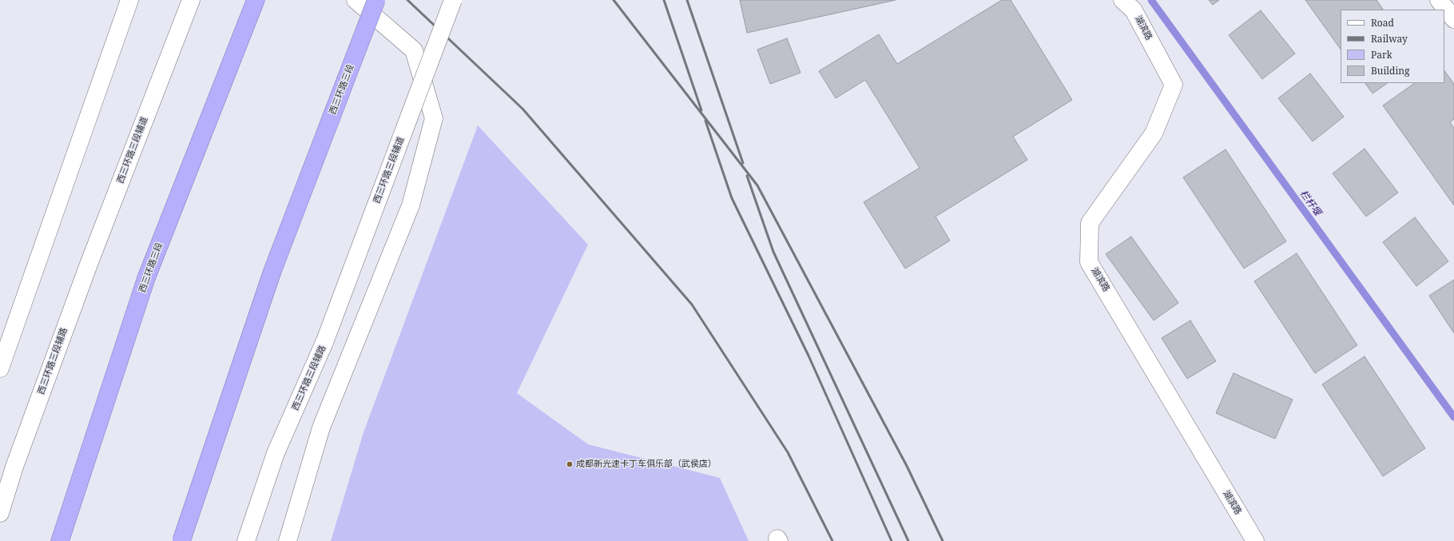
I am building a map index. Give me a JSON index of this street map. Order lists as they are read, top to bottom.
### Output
{
  "streets": {
    "highway": ["西三环路三段"],
    "main road": ["湖滨路", "西三环路三段辅道", "西三环路三段辅路"]
  },
  "crossings": [
    ["西三环路三段辅道", "西三环路三段辅路"]
  ],
  "water": ["栏杆堰"],
  "places": ["成都新光速卡丁车俱乐部（武侯店）"],
  "legend": [
    "Road",
    "Railway",
    "Park",
    "Building"
  ]
}
